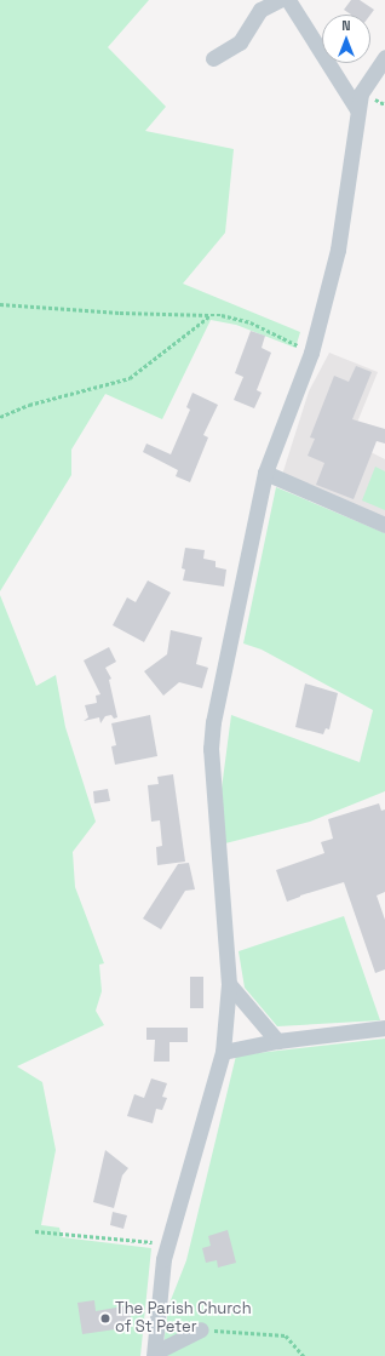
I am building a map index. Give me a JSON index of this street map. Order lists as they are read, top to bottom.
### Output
{
  "places": ["The Parish Church of St Peter"],
  "north": "top"
}
